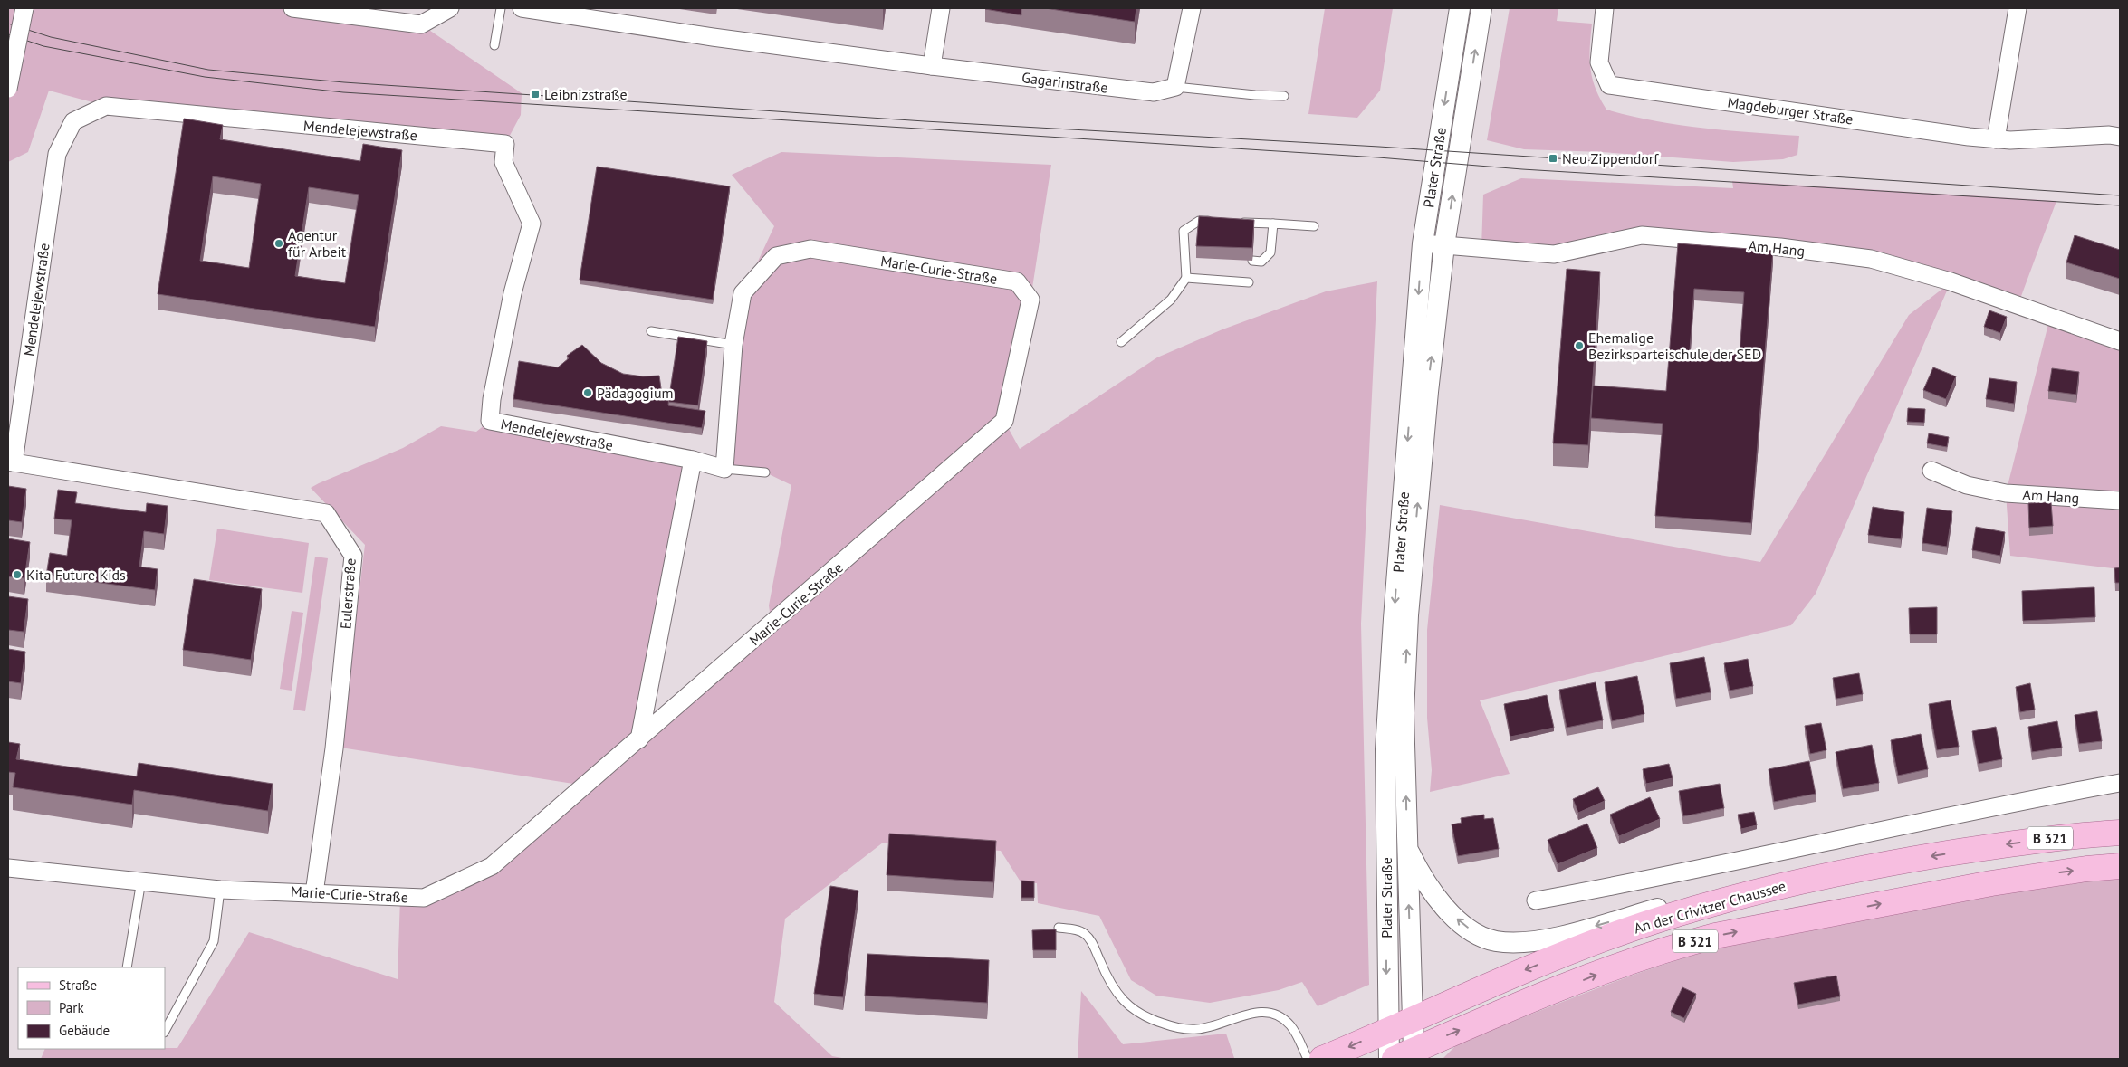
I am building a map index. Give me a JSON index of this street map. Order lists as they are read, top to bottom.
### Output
{
  "streets": {
    "main road": ["B 321", "An der Crivitzer Chaussee"],
    "street": [
      "Gagarinstraße",
      "Magdeburger Straße",
      "Mendelejewstraße",
      "Plater Straße",
      "Am Hang",
      "Marie-Curie-Straße",
      "Eulerstraße"
    ]
  },
  "crossings": [
    ["Mendelejewstraße", "Eulerstraße"],
    ["Plater Straße", "Am Hang"],
    ["Plater Straße", "B 321"],
    ["Plater Straße", "An der Crivitzer Chaussee"],
    ["Marie-Curie-Straße", "Eulerstraße"],
    ["B 321", "An der Crivitzer Chaussee"]
  ],
  "places": {
    "transit": ["Leibnizstraße", "Neu Zippendorf"],
    "other": [
      "Agentur für Arbeit",
      "Ehemalige Bezirksparteischule der SED",
      "Pädagogium",
      "Kita Future Kids"
    ]
  },
  "legend": ["Straße", "Park", "Gebäude"]
}
